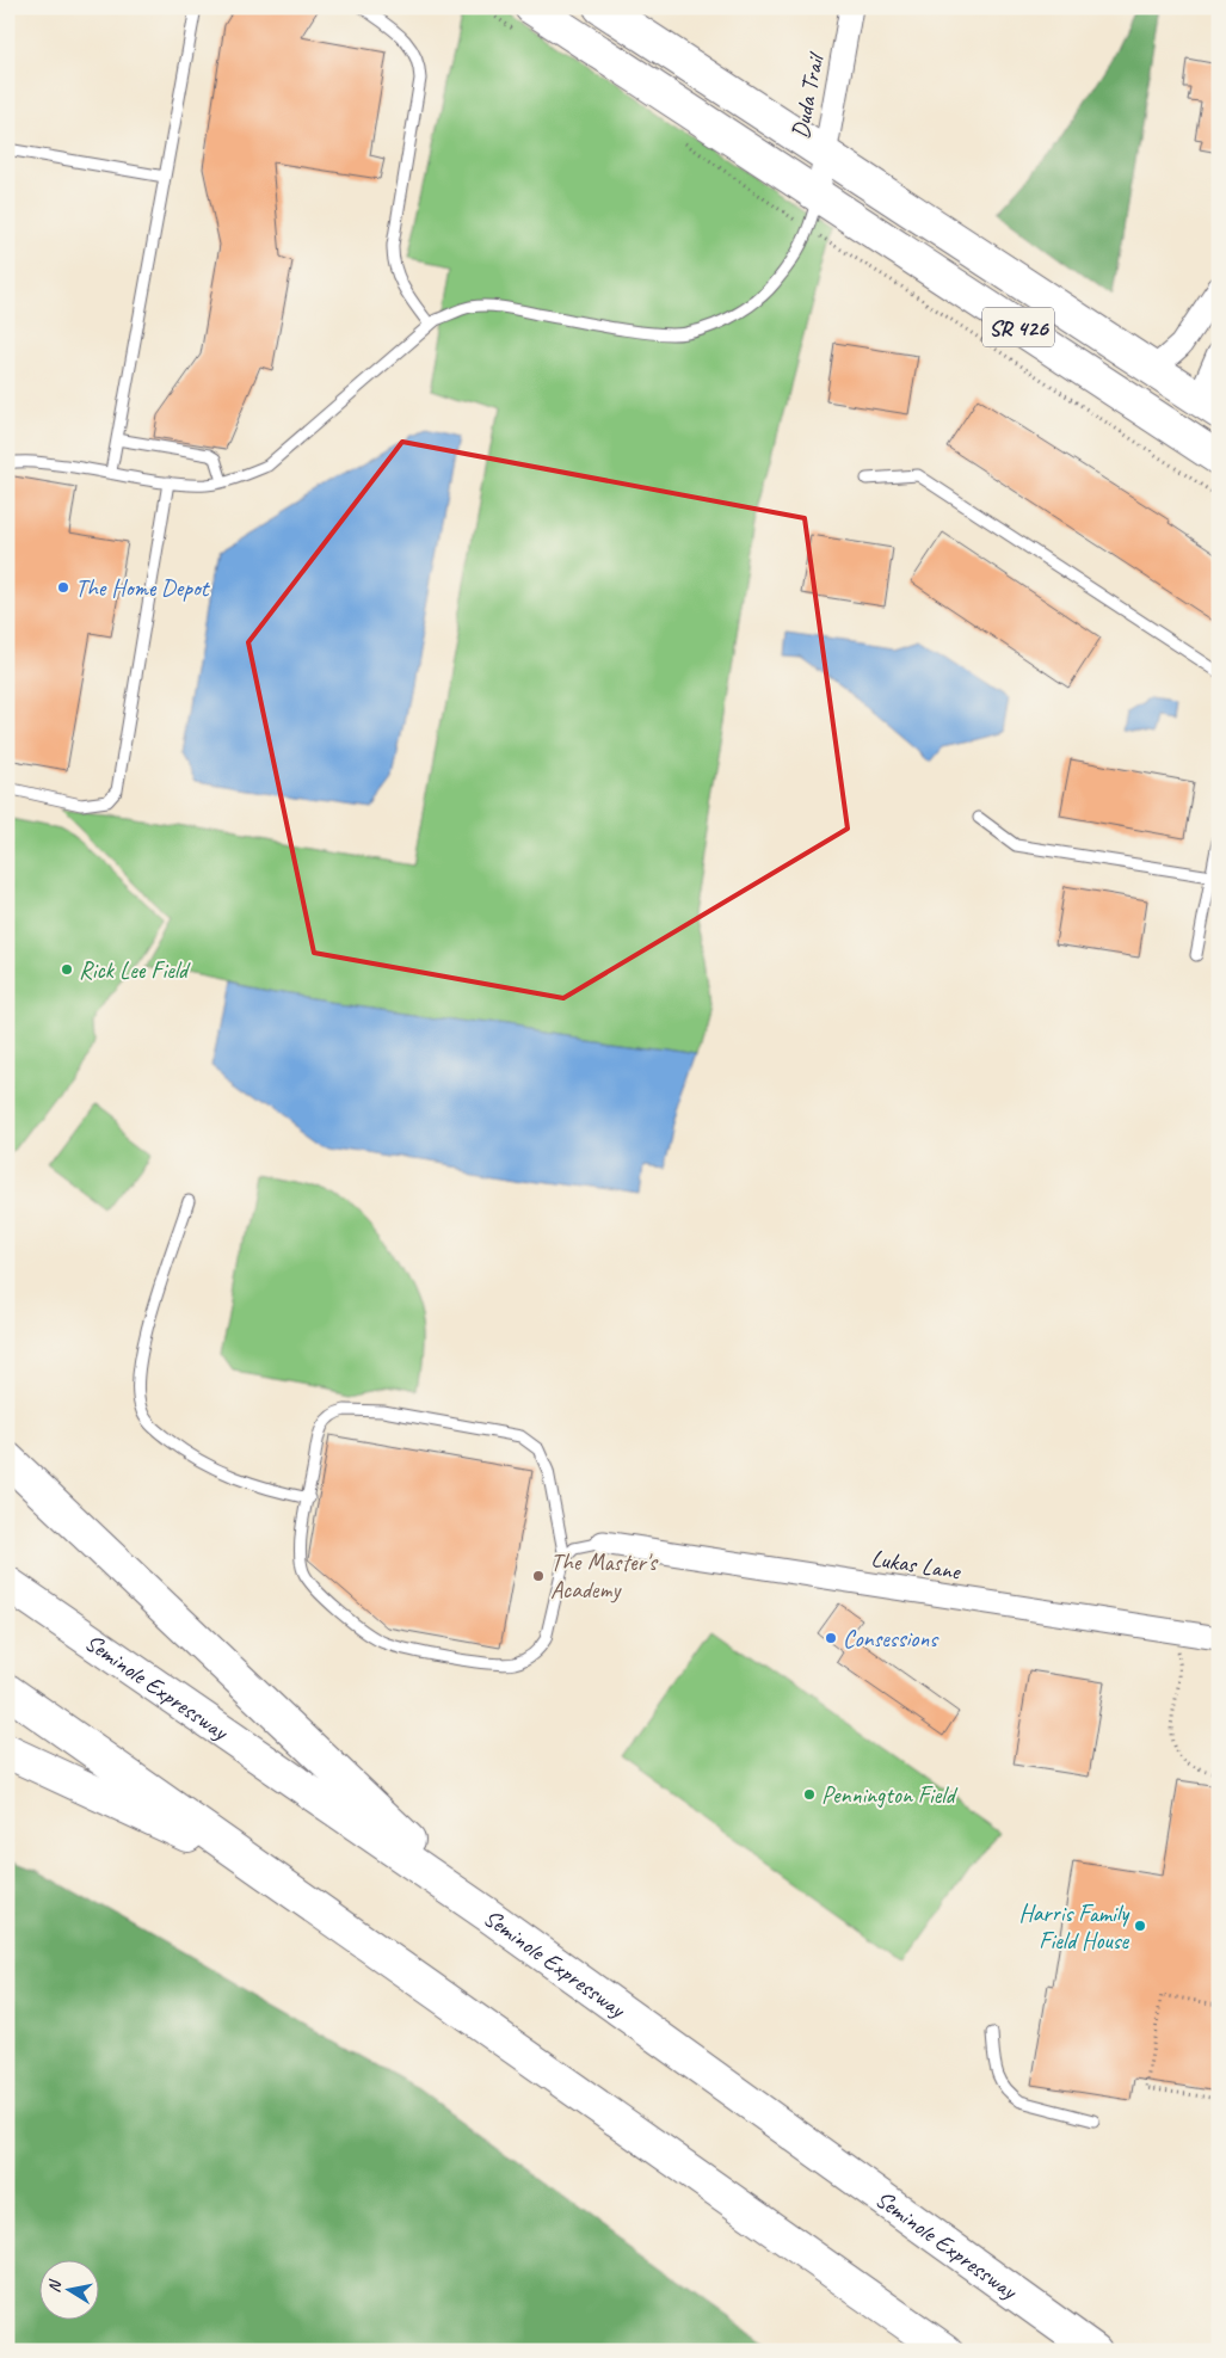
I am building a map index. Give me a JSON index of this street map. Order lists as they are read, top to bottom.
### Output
{
  "streets": {
    "main road": ["SR 426", "Seminole Expressway"],
    "street": ["Duda Trail", "Lukas Lane"]
  },
  "crossings": [
    ["Duda Trail", "SR 426"]
  ],
  "places": [
    "The Home Depot",
    "Rick Lee Field",
    "The Master's Academy",
    "Consessions",
    "Pennington Field",
    "Harris Family Field House"
  ],
  "north": "left"
}
